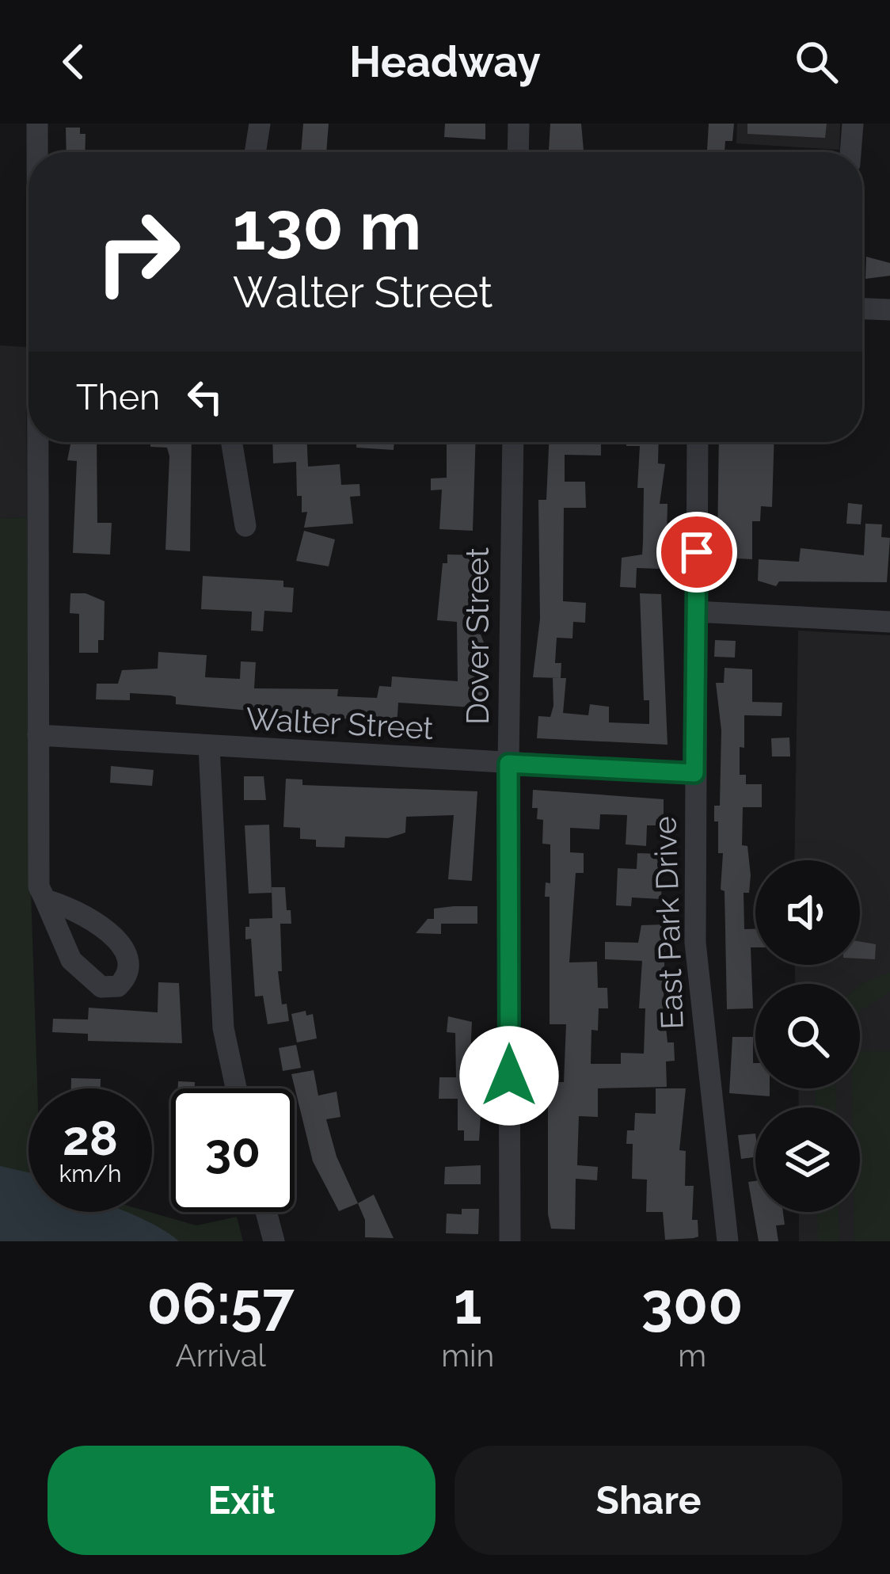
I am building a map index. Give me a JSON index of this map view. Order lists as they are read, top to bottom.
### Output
{
  "streets": {
    "street": ["Dover Street", "Walter Street", "East Park Drive"]
  },
  "crossings": [
    ["Dover Street", "Walter Street"],
    ["Walter Street", "East Park Drive"]
  ],
  "page": {
    "header": "Headway",
    "turn": ["130 m", "Walter Street"],
    "then": "Then",
    "speed": "28 km/h",
    "limit": "30",
    "eta": [
      "06:57",
      "Arrival",
      "1",
      "min",
      "300",
      "m"
    ],
    "buttons": ["Exit", "Share"]
  }
}
